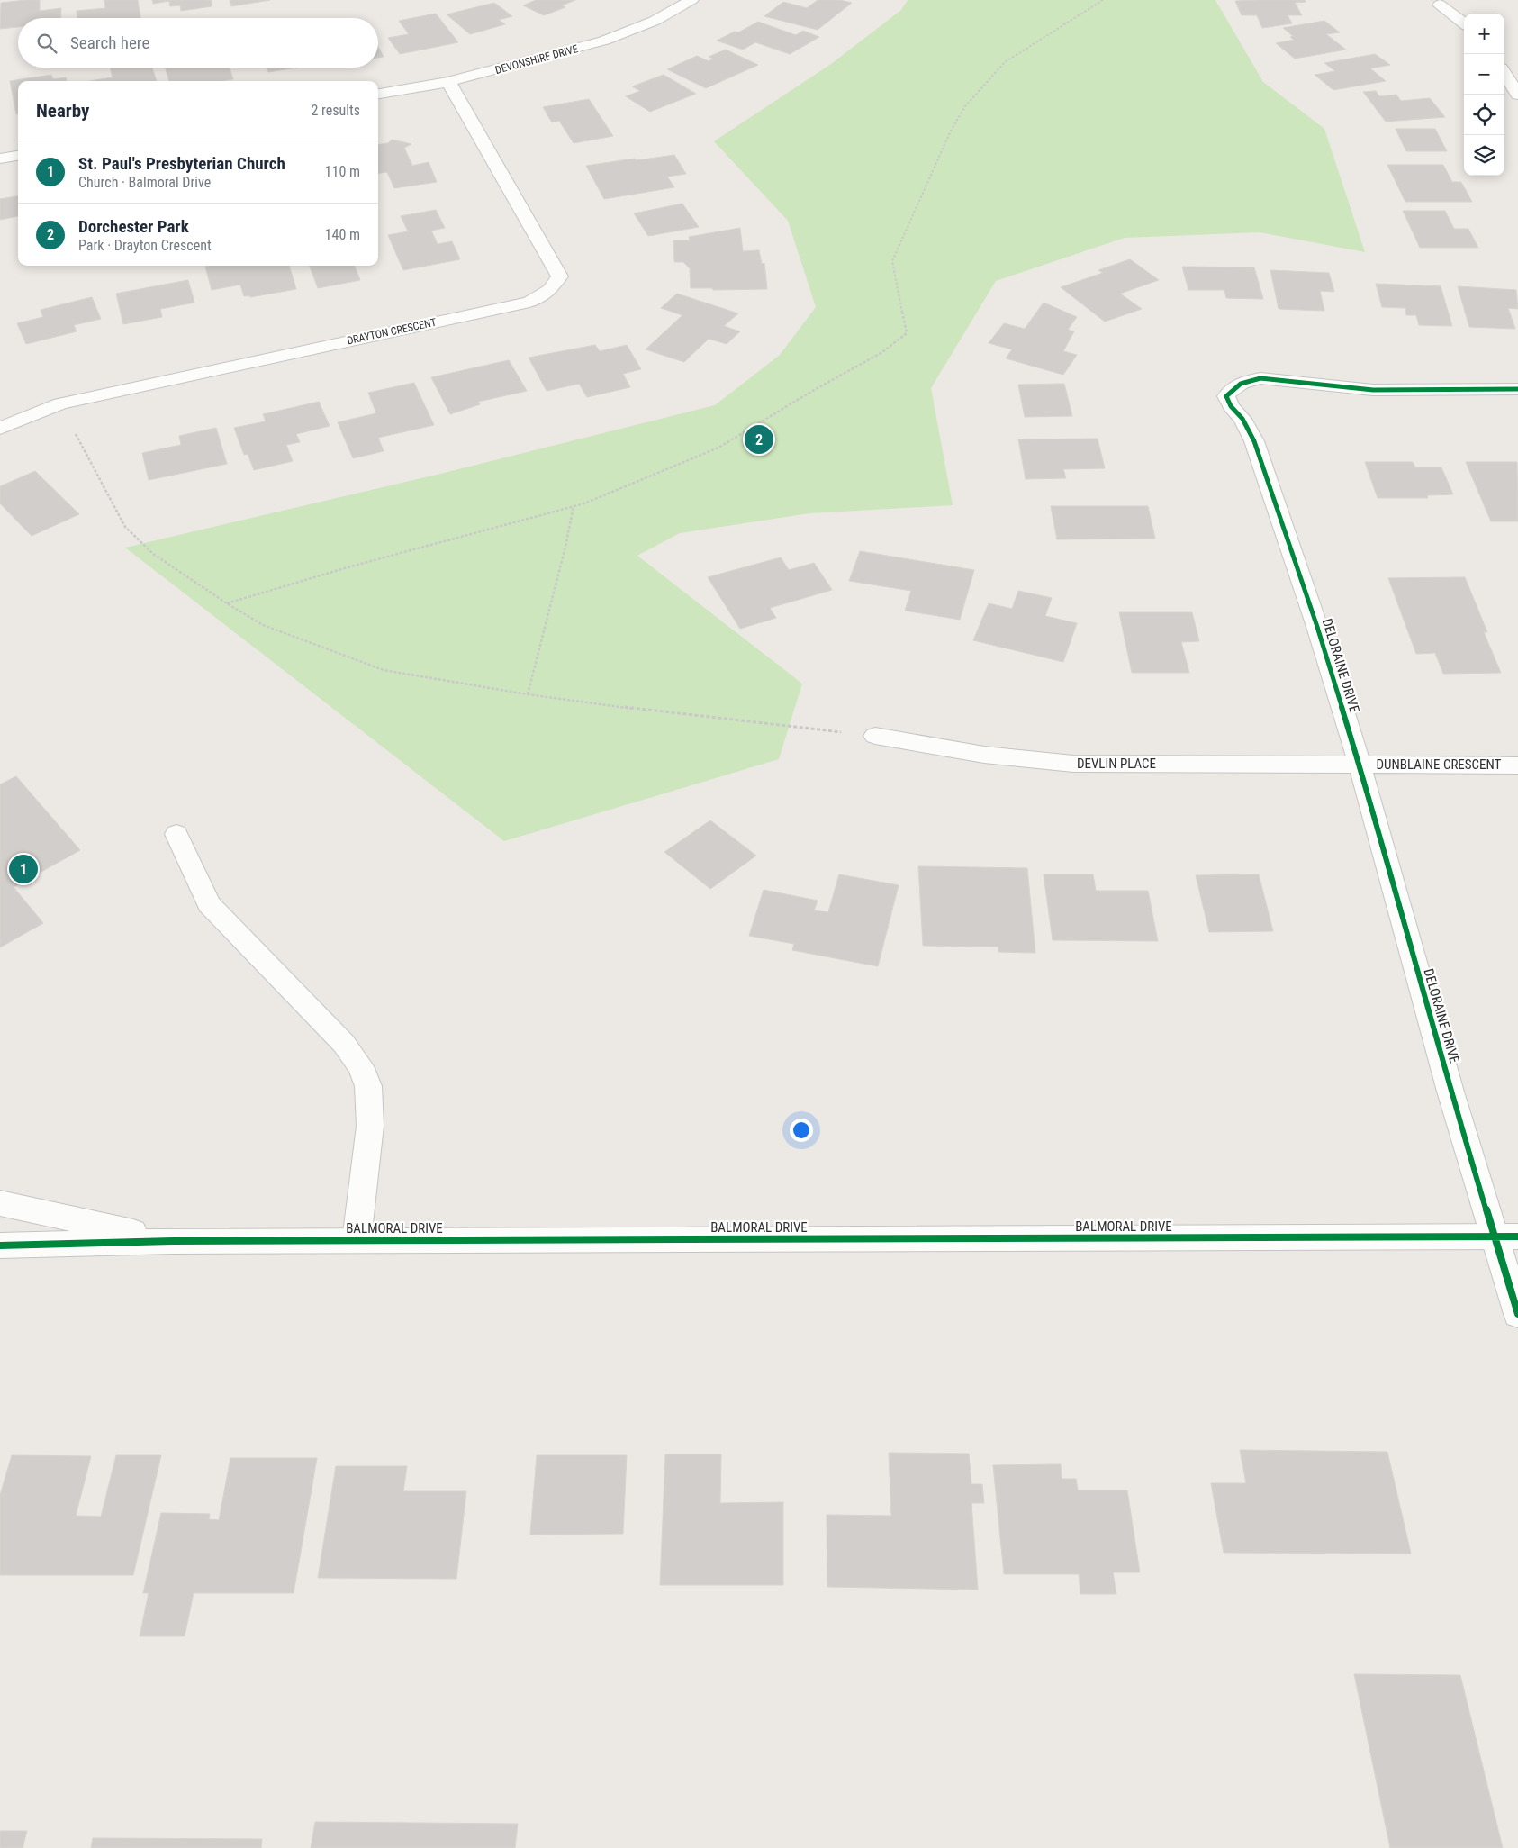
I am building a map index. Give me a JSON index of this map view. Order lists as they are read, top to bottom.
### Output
{
  "streets": {
    "street": [
      "DEVONSHIRE DRIVE",
      "DRAYTON CRESCENT",
      "DELORAINE DRIVE",
      "DEVLIN PLACE",
      "DUNBLAINE CRESCENT",
      "BALMORAL DRIVE"
    ]
  },
  "crossings": [
    ["DEVONSHIRE DRIVE", "DRAYTON CRESCENT"],
    ["DELORAINE DRIVE", "DEVLIN PLACE"],
    ["DELORAINE DRIVE", "DUNBLAINE CRESCENT"],
    ["DELORAINE DRIVE", "BALMORAL DRIVE"],
    ["DEVLIN PLACE", "DUNBLAINE CRESCENT"]
  ],
  "page": {
    "map_buttons": ["+", "−"],
    "search": "Search here",
    "heading": ["Nearby", "2 results"],
    "list": [
      {
        "mark": "1",
        "name": "St. Paul's Presbyterian Church",
        "note": "Church · Balmoral Drive",
        "value": "110 m"
      },
      {
        "mark": "2",
        "name": "Dorchester Park",
        "note": "Park · Drayton Crescent",
        "value": "140 m"
      }
    ],
    "pins": ["2", "1"]
  }
}
